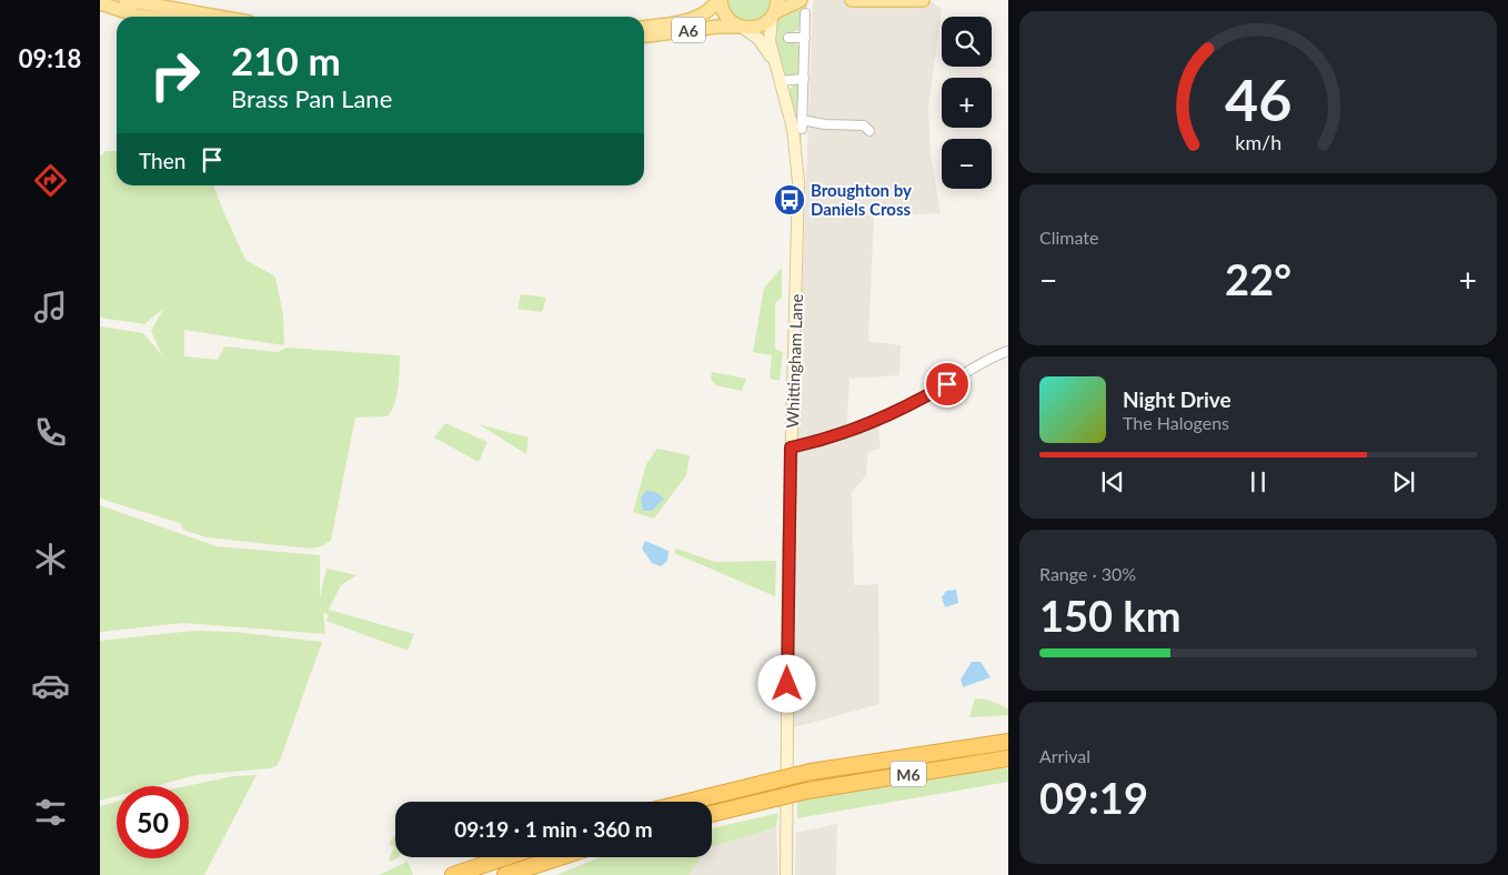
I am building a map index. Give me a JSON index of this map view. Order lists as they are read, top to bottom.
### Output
{
  "streets": {
    "highway": ["M6"],
    "main road": ["A6", "Whittingham Lane"]
  },
  "crossings": [
    ["A6", "Whittingham Lane"]
  ],
  "places": {
    "bus stop": ["Broughton by Daniels Cross"]
  },
  "page": {
    "tabs": "09:18",
    "map_buttons": ["+", "−"],
    "turn": ["210 m", "Brass Pan Lane"],
    "then": "Then",
    "tile": [
      "Climate",
      ["Range · 30%", "150 km"],
      ["Arrival", "09:19"]
    ],
    "heat": ["−", "22°", "+"],
    "song": ["Night Drive", "The Halogens"],
    "limit": "50",
    "trip": "09:19 · 1 min · 360 m",
    "gauge": ["46", "km/h"]
  }
}
